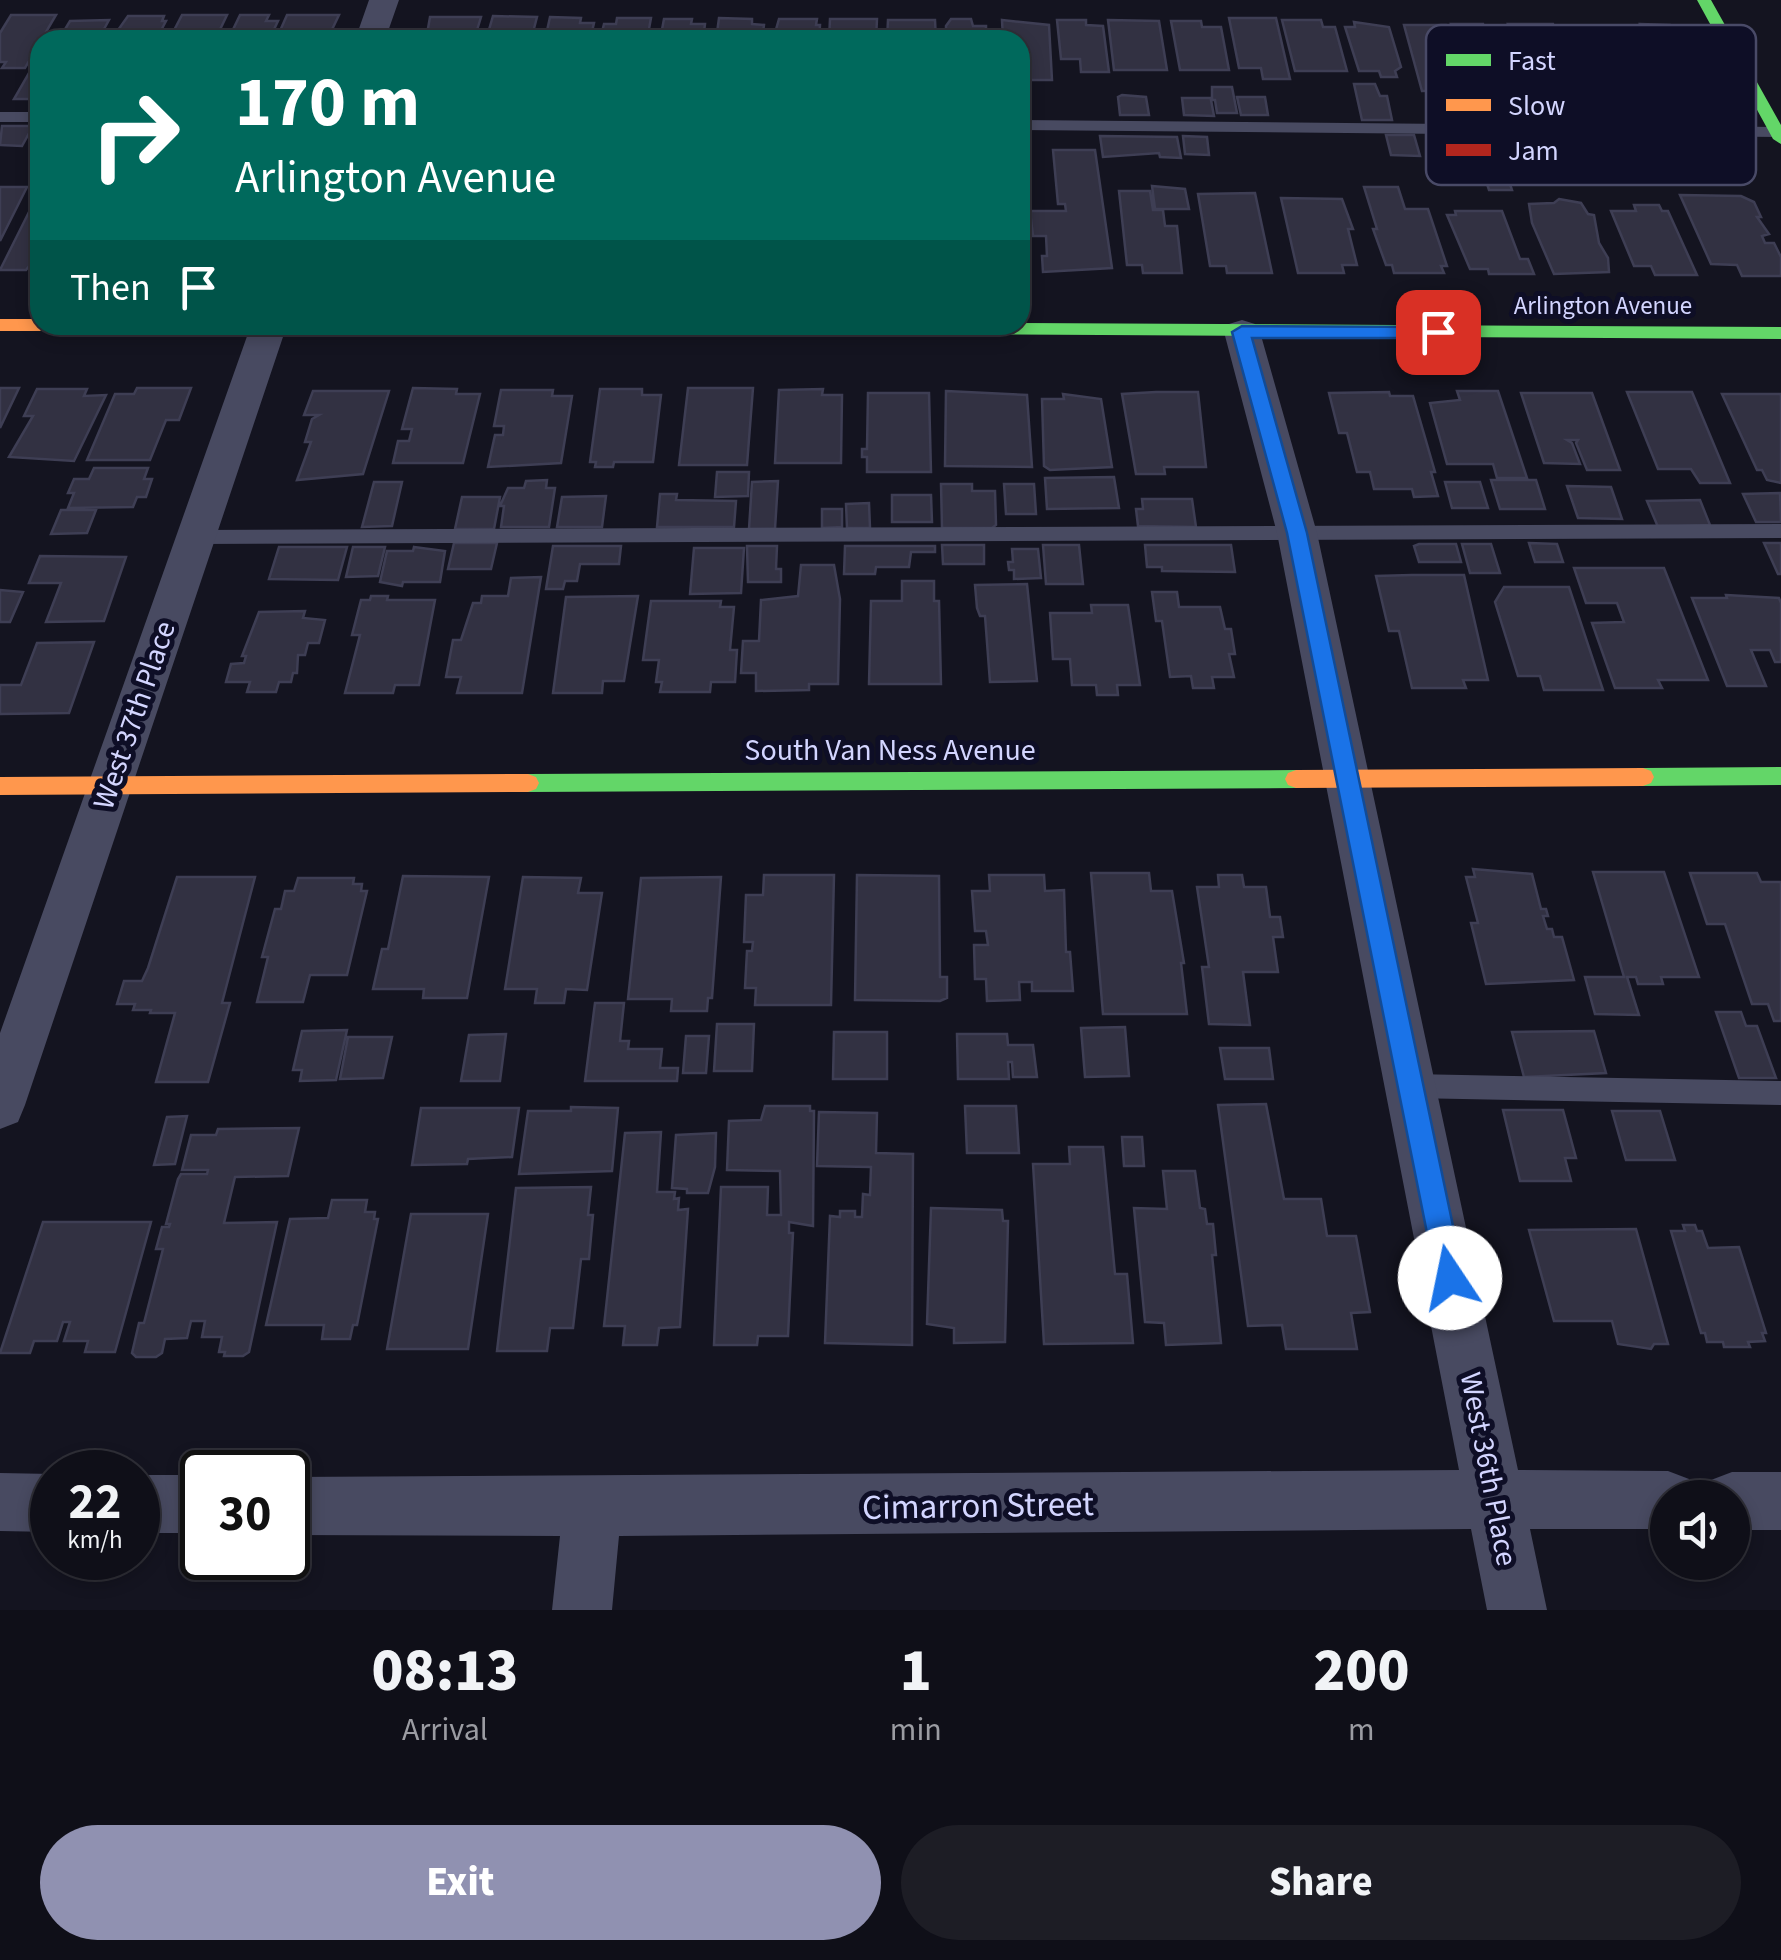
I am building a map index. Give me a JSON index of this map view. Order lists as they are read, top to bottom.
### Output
{
  "streets": {
    "street": [
      "Arlington Avenue",
      "West 37th Place",
      "South Van Ness Avenue",
      "West 36th Place",
      "Cimarron Street"
    ]
  },
  "crossings": [
    ["Arlington Avenue", "West 36th Place"],
    ["West 37th Place", "South Van Ness Avenue"],
    ["South Van Ness Avenue", "West 36th Place"],
    ["West 36th Place", "Cimarron Street"]
  ],
  "legend": ["Fast", "Slow", "Jam"],
  "page": {
    "turn": ["170 m", "Arlington Avenue"],
    "then": "Then",
    "speed": "22 km/h",
    "limit": "30",
    "eta": [
      "08:13",
      "Arrival",
      "1",
      "min",
      "200",
      "m"
    ],
    "buttons": ["Exit", "Share"]
  }
}
